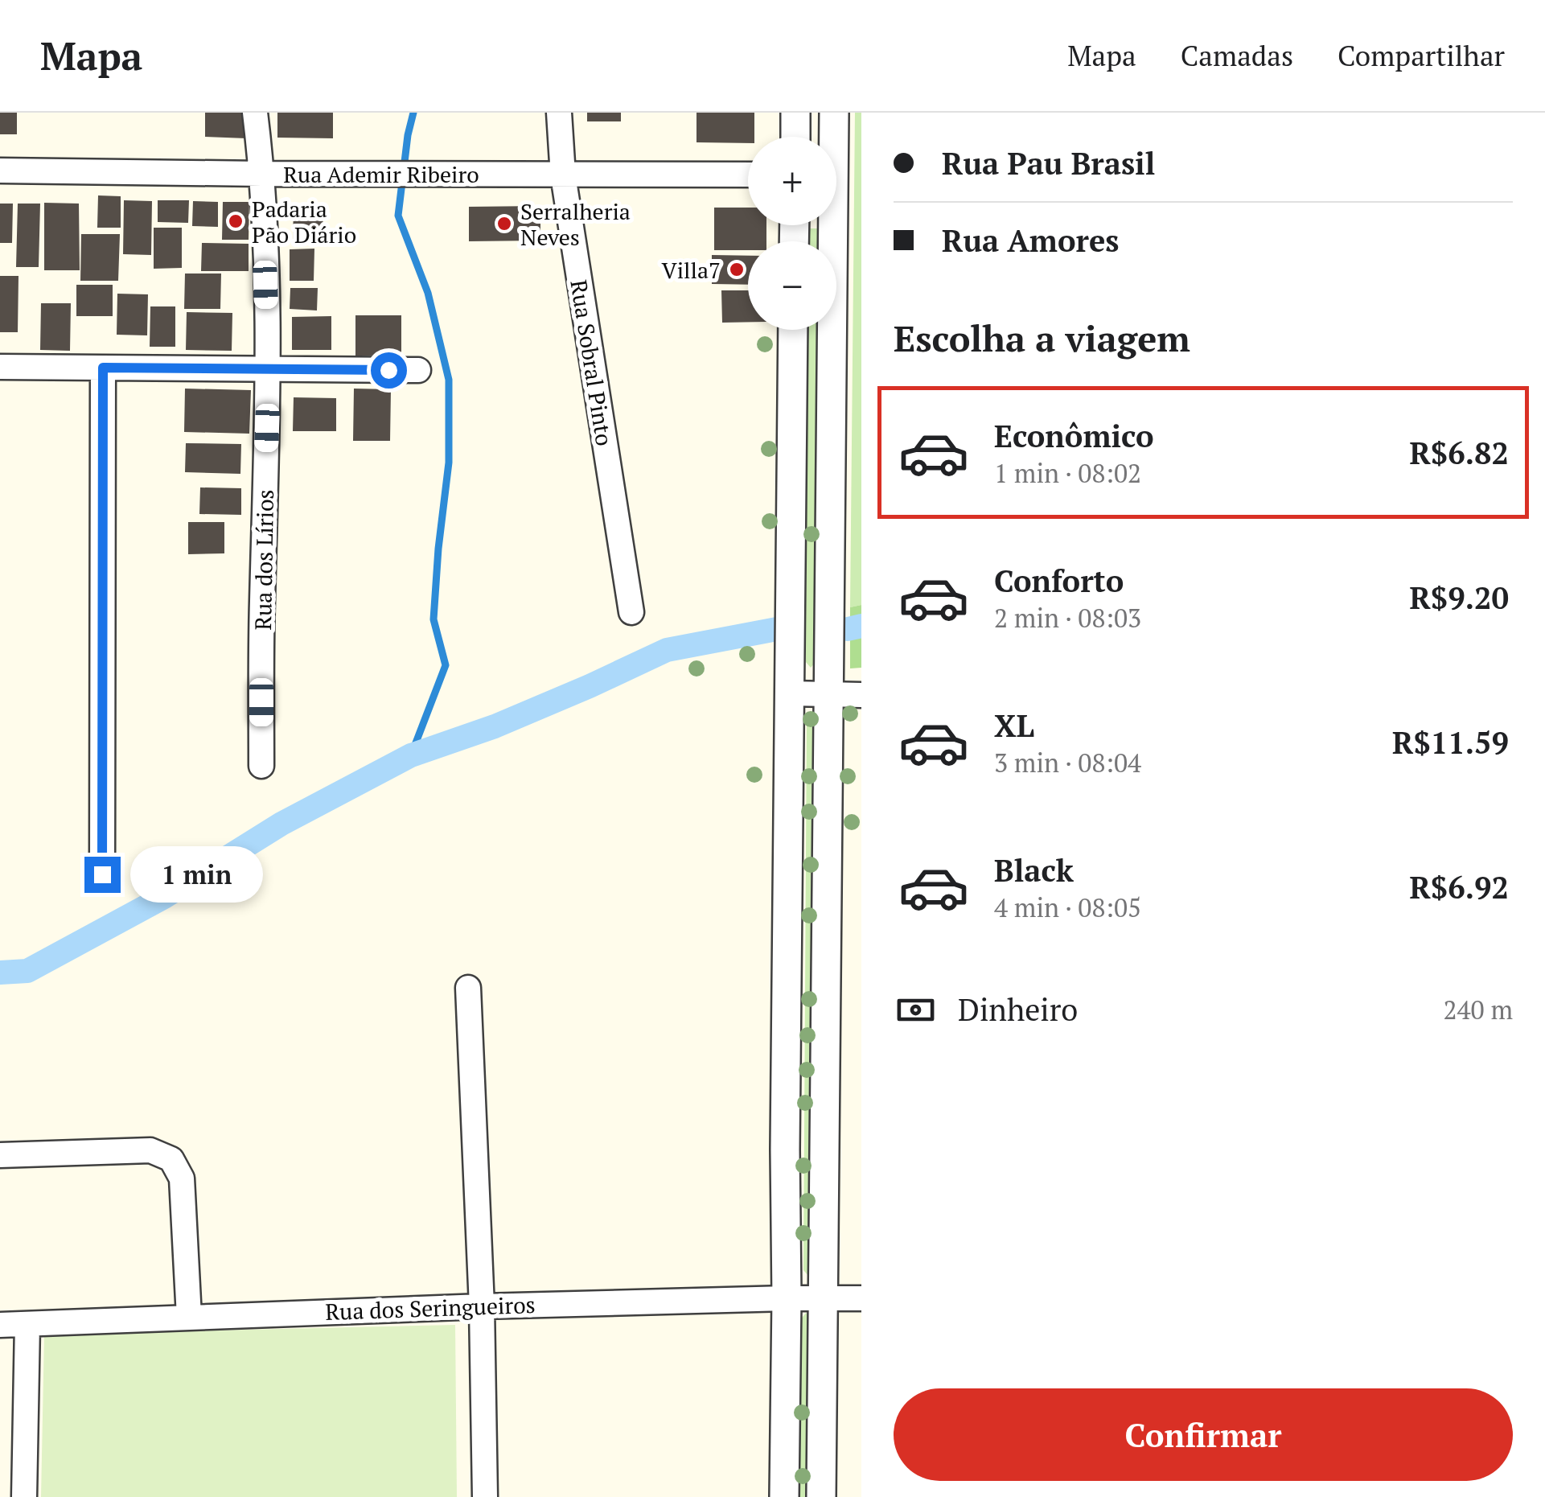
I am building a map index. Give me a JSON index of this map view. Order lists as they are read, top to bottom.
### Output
{
  "streets": {
    "street": [
      "Rua Ademir Ribeiro",
      "Rua Sobral Pinto",
      "Rua dos Lírios",
      "Rua dos Seringueiros"
    ]
  },
  "crossings": [
    ["Rua Ademir Ribeiro", "Rua Sobral Pinto"],
    ["Rua Ademir Ribeiro", "Rua dos Lírios"]
  ],
  "places": ["Padaria Pão Diário", "Serralheria Neves", "Villa7"],
  "page": {
    "header": "Mapa",
    "nav": ["Mapa", "Camadas", "Compartilhar"],
    "banner": ["Rua Pau Brasil", "Rua Amores"],
    "map_buttons": ["+", "−"],
    "heading": "Escolha a viagem",
    "list": [
      {
        "name": "Econômico",
        "note": "1 min · 08:02",
        "value": "R$6.82"
      },
      {
        "name": "Conforto",
        "note": "2 min · 08:03",
        "value": "R$9.20"
      },
      {
        "name": "XL",
        "note": "3 min · 08:04",
        "value": "R$11.59"
      },
      {
        "name": "Black",
        "note": "4 min · 08:05",
        "value": "R$6.92"
      }
    ],
    "bubble": "1 min",
    "pay": ["Dinheiro", "240 m"],
    "buttons": "Confirmar"
  }
}
